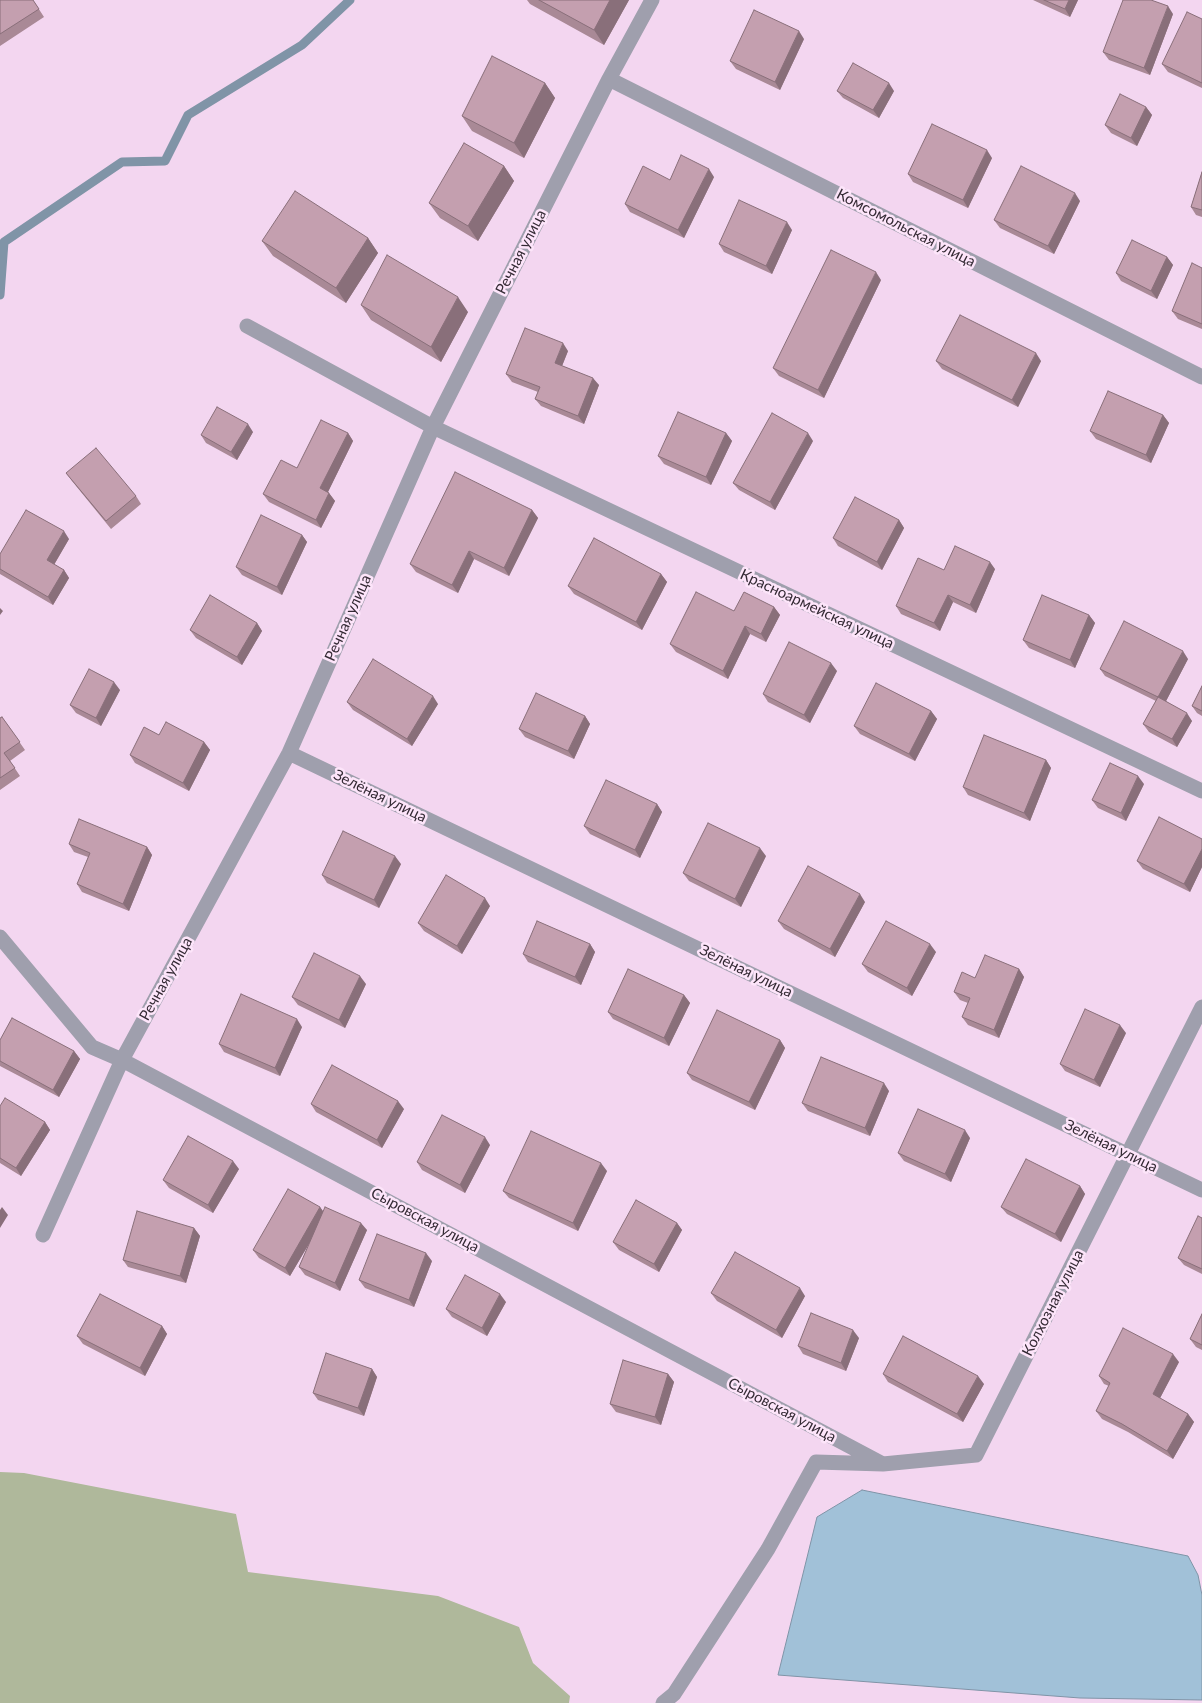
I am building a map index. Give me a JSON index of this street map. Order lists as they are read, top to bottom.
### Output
{
  "streets": {
    "street": [
      "Комсомольская улица",
      "Речная улица",
      "Красноармейская улица",
      "Зелёная улица",
      "Сыровская улица",
      "Колхозная улица"
    ]
  },
  "crossings": [
    ["Комсомольская улица", "Речная улица"],
    ["Речная улица", "Красноармейская улица"],
    ["Речная улица", "Зелёная улица"],
    ["Речная улица", "Сыровская улица"],
    ["Зелёная улица", "Колхозная улица"],
    ["Сыровская улица", "Колхозная улица"]
  ]
}
